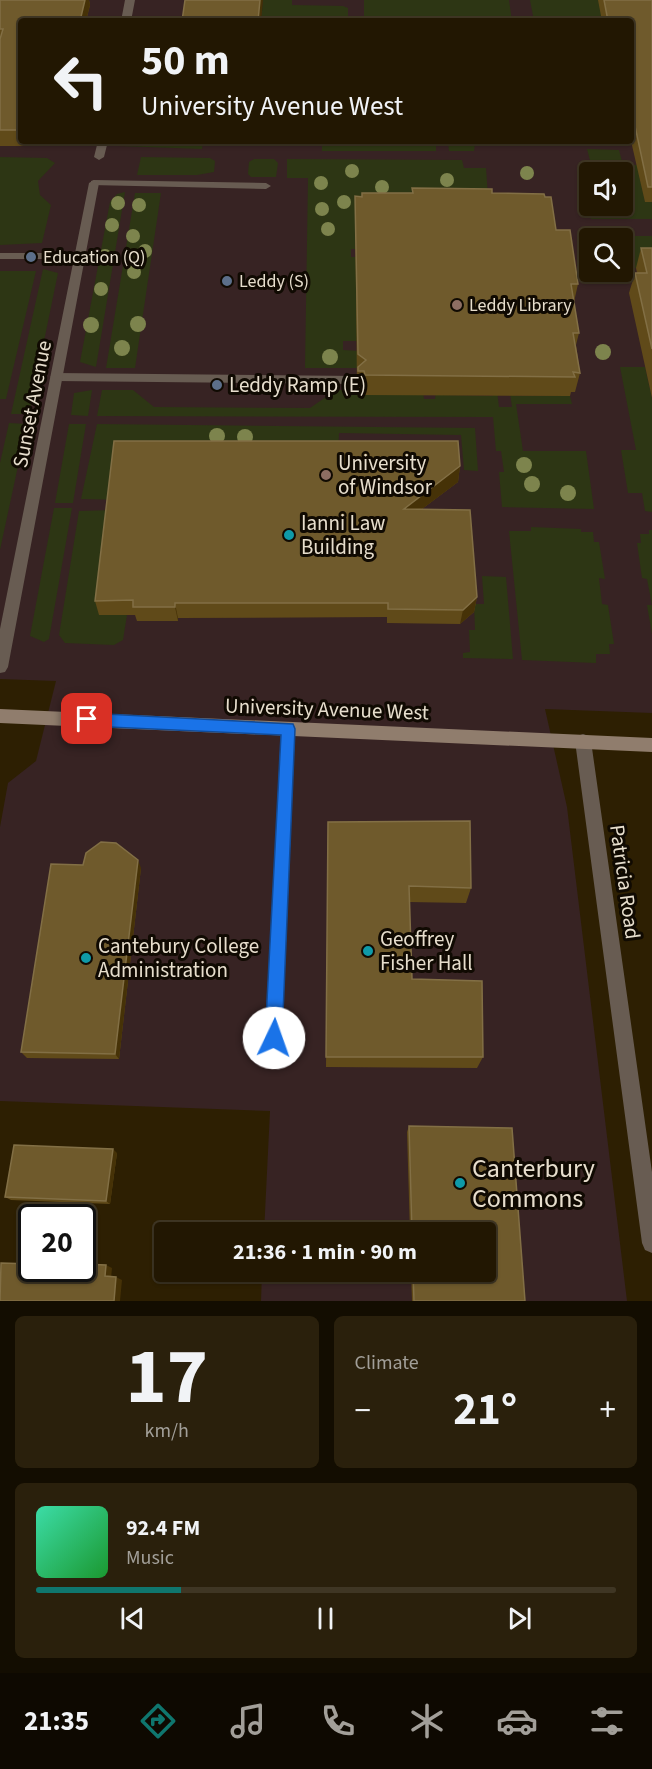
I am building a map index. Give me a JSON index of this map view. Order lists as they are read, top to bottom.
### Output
{
  "streets": {
    "main road": ["University Avenue West"],
    "street": ["Sunset Avenue", "Patricia Road"]
  },
  "crossings": [
    ["University Avenue West", "Patricia Road"]
  ],
  "places": [
    "Education (Q)",
    "Leddy (S)",
    "Leddy Library",
    "Leddy Ramp (E)",
    "University of Windsor",
    "Ianni Law Building",
    "Geoffrey Fisher Hall",
    "Cantebury College Administration",
    "Canterbury Commons"
  ],
  "page": {
    "turn": ["50 m", "University Avenue West"],
    "limit": "20",
    "trip": "21:36 · 1 min · 90 m",
    "tile": [
      ["17", "km/h"],
      "Climate"
    ],
    "heat": ["−", "21°", "+"],
    "song": ["92.4 FM", "Music"],
    "tabs": "21:35"
  }
}
